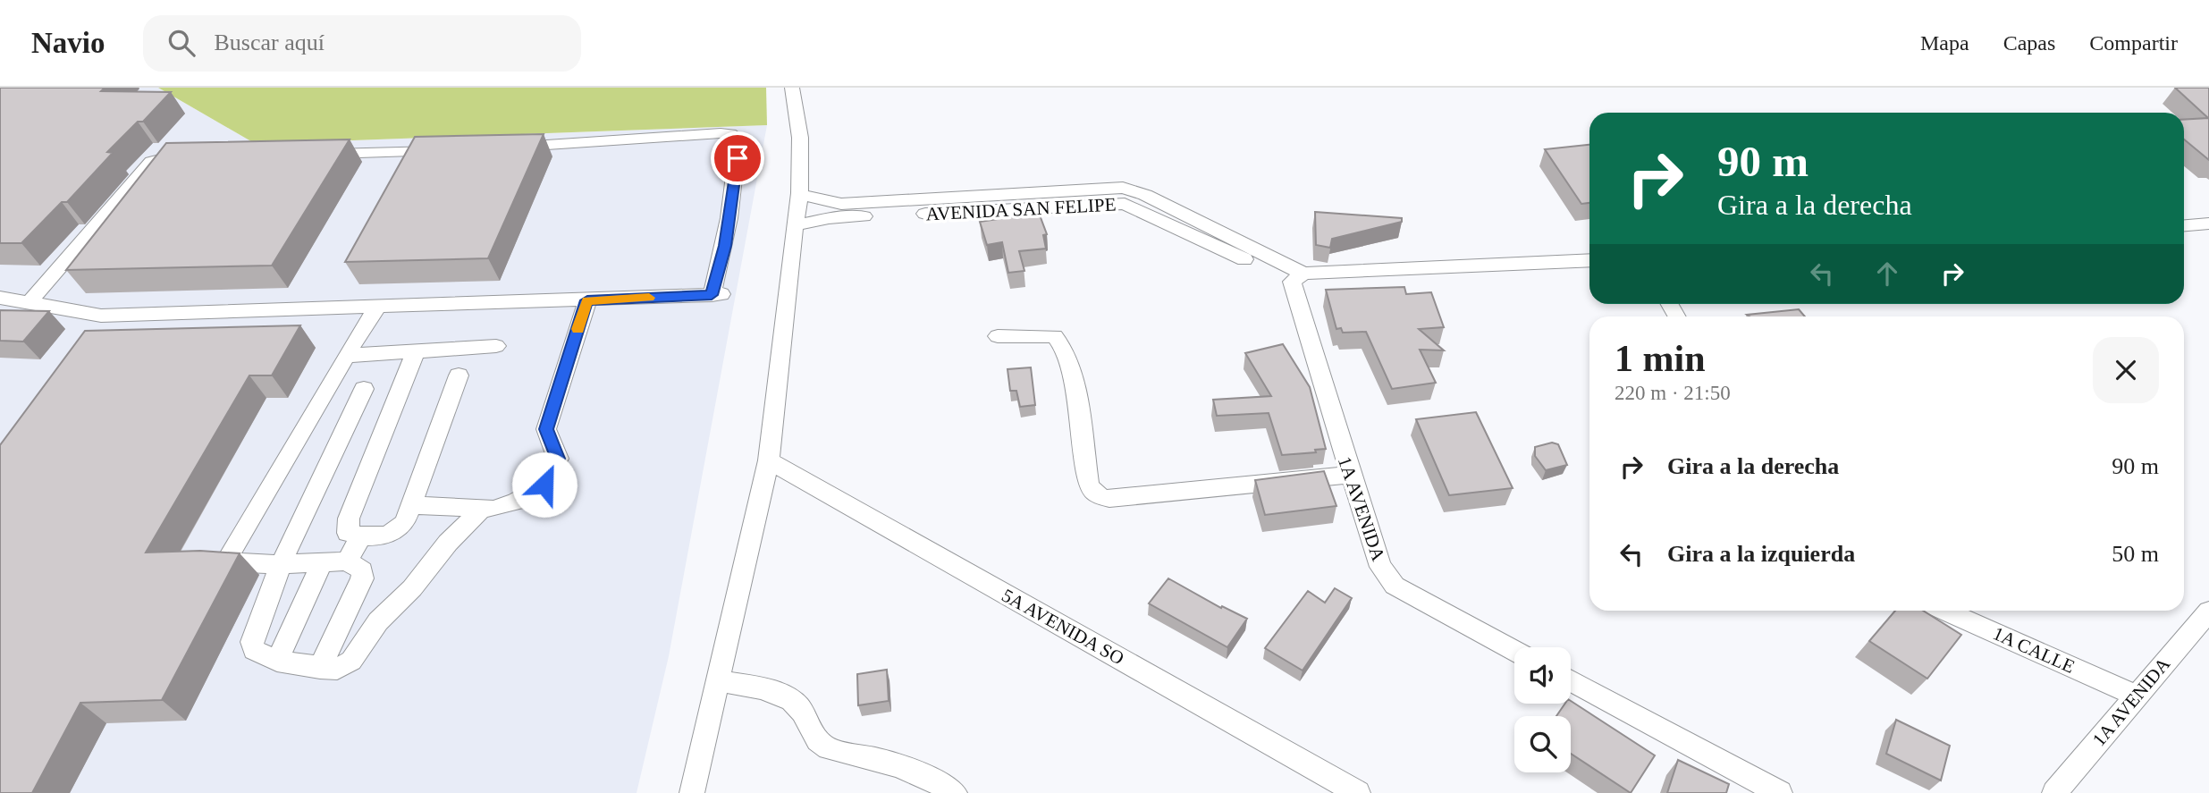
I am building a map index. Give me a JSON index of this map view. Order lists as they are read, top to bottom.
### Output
{
  "streets": {
    "street": [
      "AVENIDA SAN FELIPE",
      "1A AVENIDA",
      "5A AVENIDA SO",
      "1A CALLE"
    ]
  },
  "crossings": [
    ["AVENIDA SAN FELIPE", "1A AVENIDA"],
    ["1A AVENIDA", "1A CALLE"]
  ],
  "page": {
    "header": "Navio",
    "search": "Buscar aquí",
    "nav": ["Mapa", "Capas", "Compartir"],
    "turn": ["90 m", "Gira a la derecha"],
    "heading": ["1 min", "220 m · 21:50"],
    "list": [
      {
        "name": "Gira a la derecha",
        "value": "90 m"
      },
      {
        "name": "Gira a la izquierda",
        "value": "50 m"
      }
    ]
  }
}
